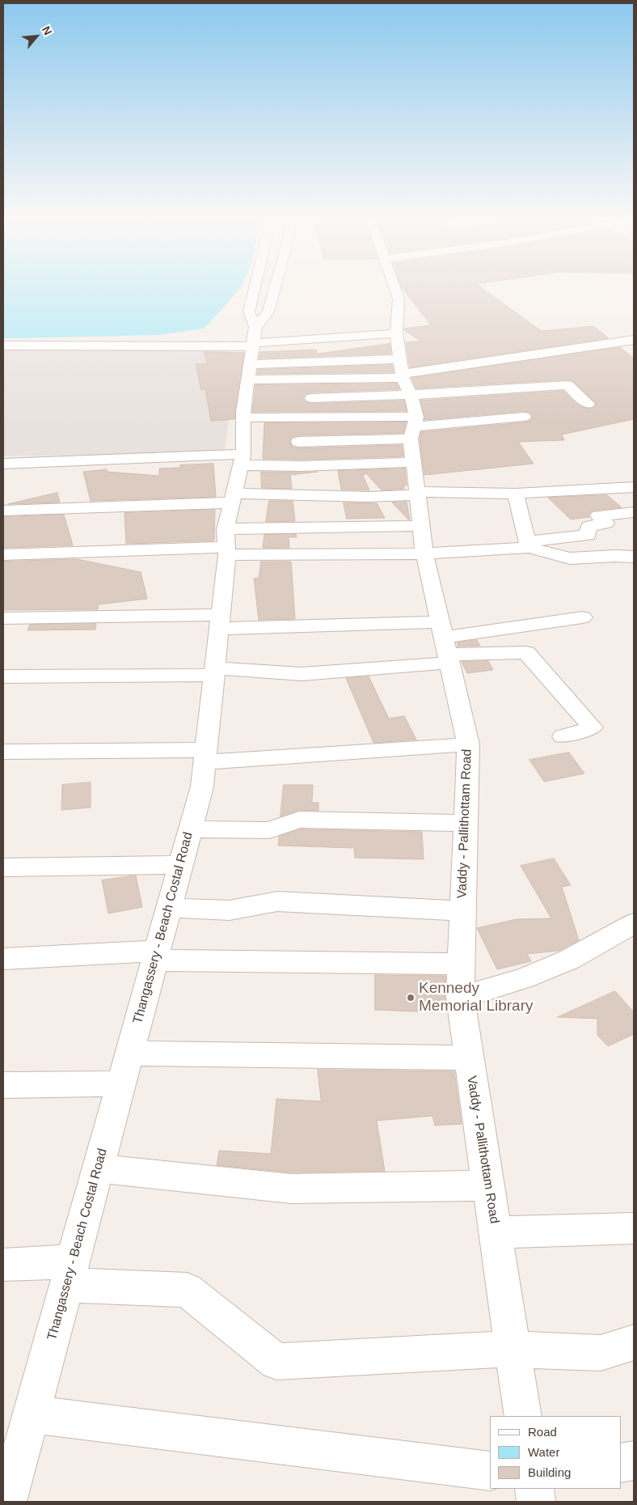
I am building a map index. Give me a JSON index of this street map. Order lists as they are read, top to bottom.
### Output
{
  "streets": {
    "street": ["Vaddy - Pallithottam Road", "Thangassery - Beach Costal Road"]
  },
  "places": ["Kennedy Memorial Library"],
  "legend": ["Road", "Water", "Building"],
  "north": "top right"
}
